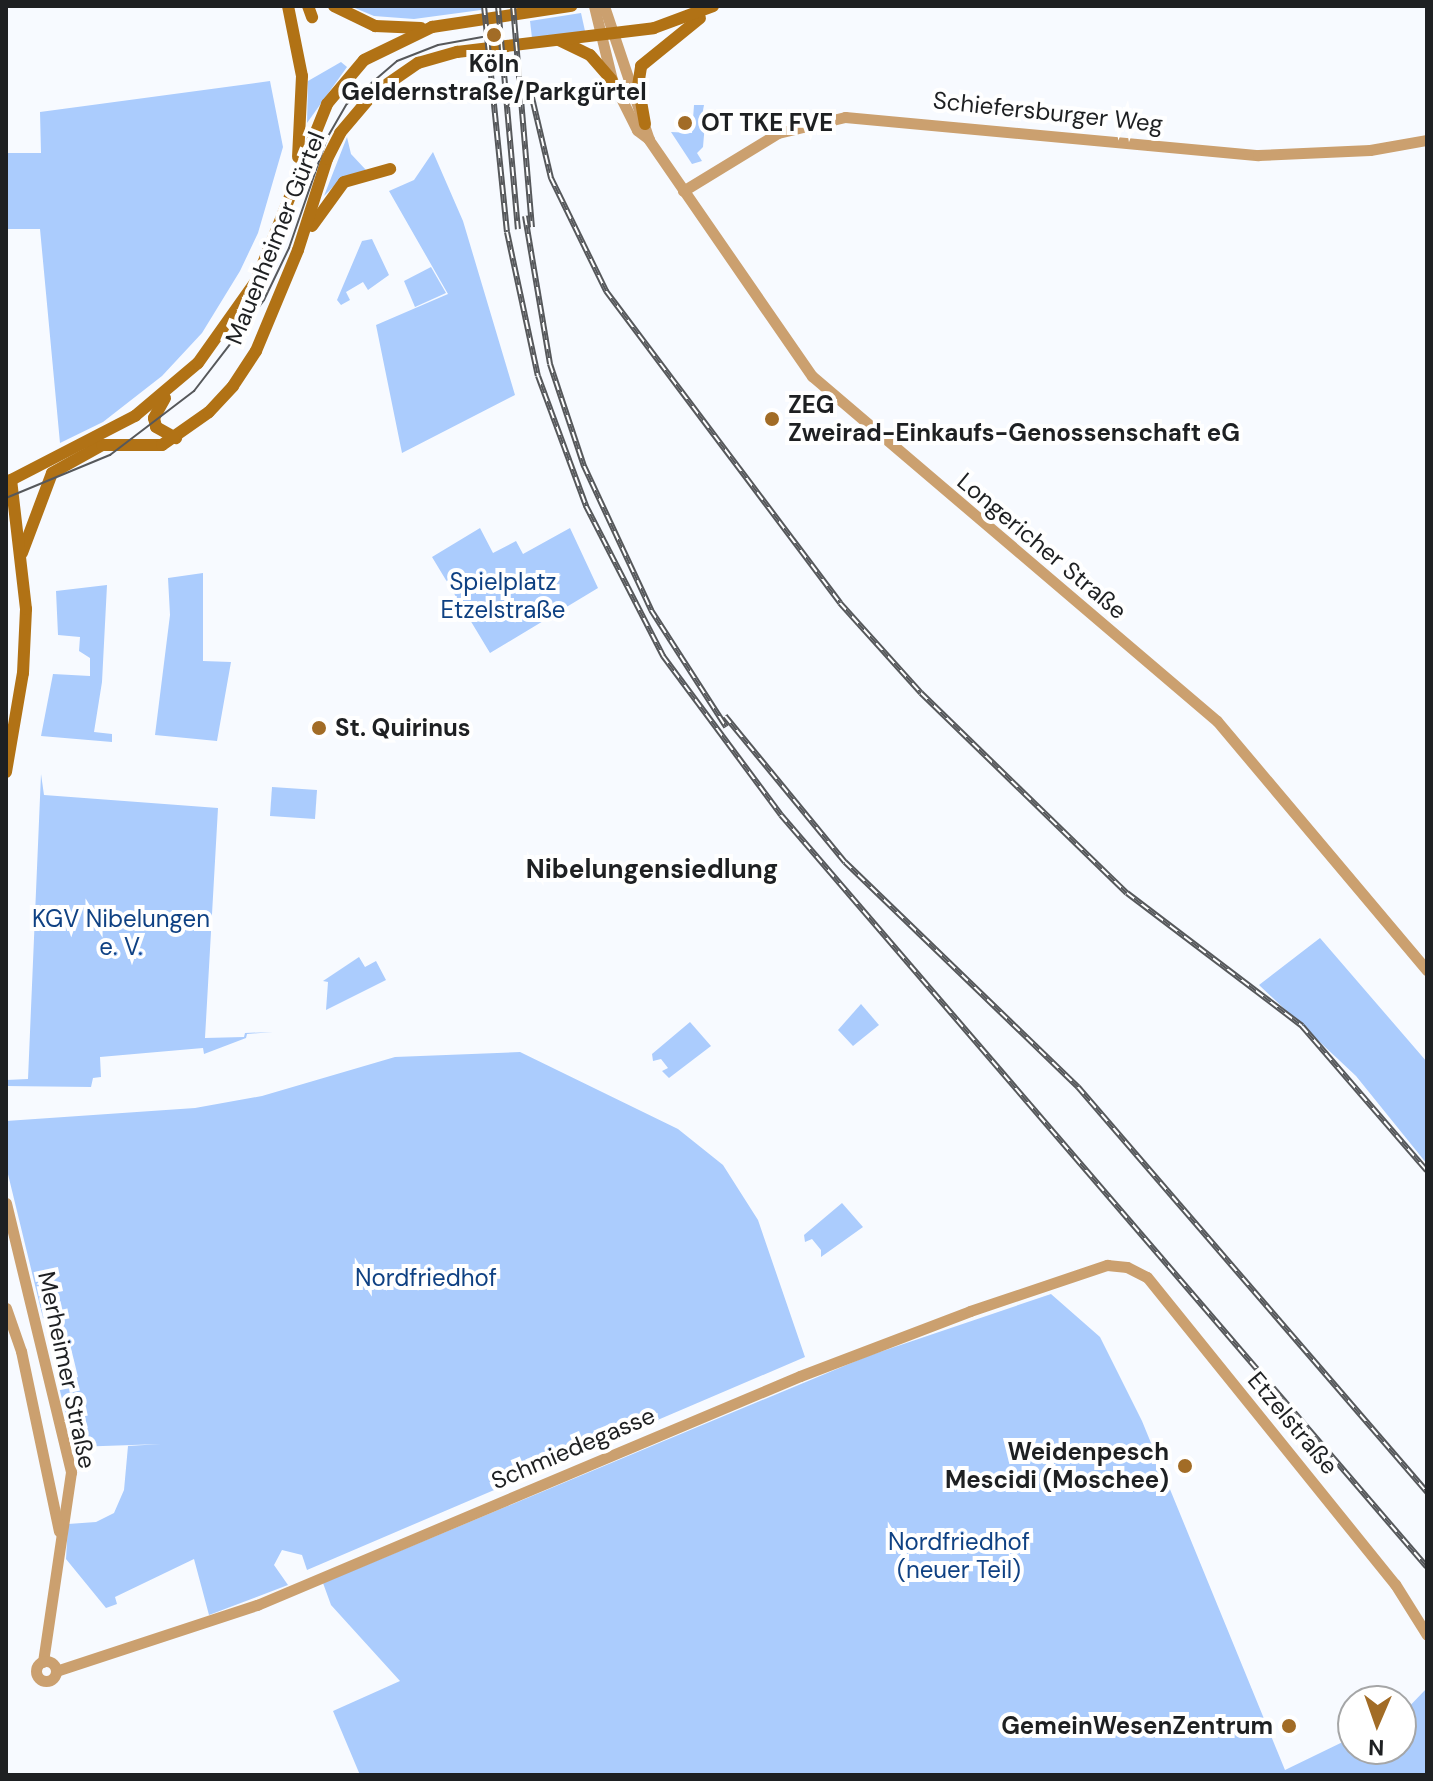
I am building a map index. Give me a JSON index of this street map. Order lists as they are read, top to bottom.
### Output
{
  "streets": {
    "main road": ["Mauenheimer Gürtel"],
    "street": [
      "Schiefersburger Weg",
      "Longericher Straße",
      "Merheimer Straße",
      "Etzelstraße",
      "Schmiedegasse"
    ]
  },
  "crossings": [
    ["Schiefersburger Weg", "Longericher Straße"],
    ["Mauenheimer Gürtel", "Longericher Straße"],
    ["Merheimer Straße", "Schmiedegasse"],
    ["Etzelstraße", "Schmiedegasse"]
  ],
  "districts": ["Nibelungensiedlung"],
  "parks": [
    "Spielplatz Etzelstraße",
    "KGV Nibelungen e. V.",
    "Nordfriedhof",
    "Nordfriedhof (neuer Teil)"
  ],
  "places": [
    "Köln Geldernstraße/Parkgürtel",
    "OT TKE FVE",
    "ZEG Zweirad-Einkaufs-Genossenschaft eG",
    "St. Quirinus",
    "Weidenpesch Mescidi (Moschee)",
    "GemeinWesenZentrum"
  ],
  "north": "bottom"
}
